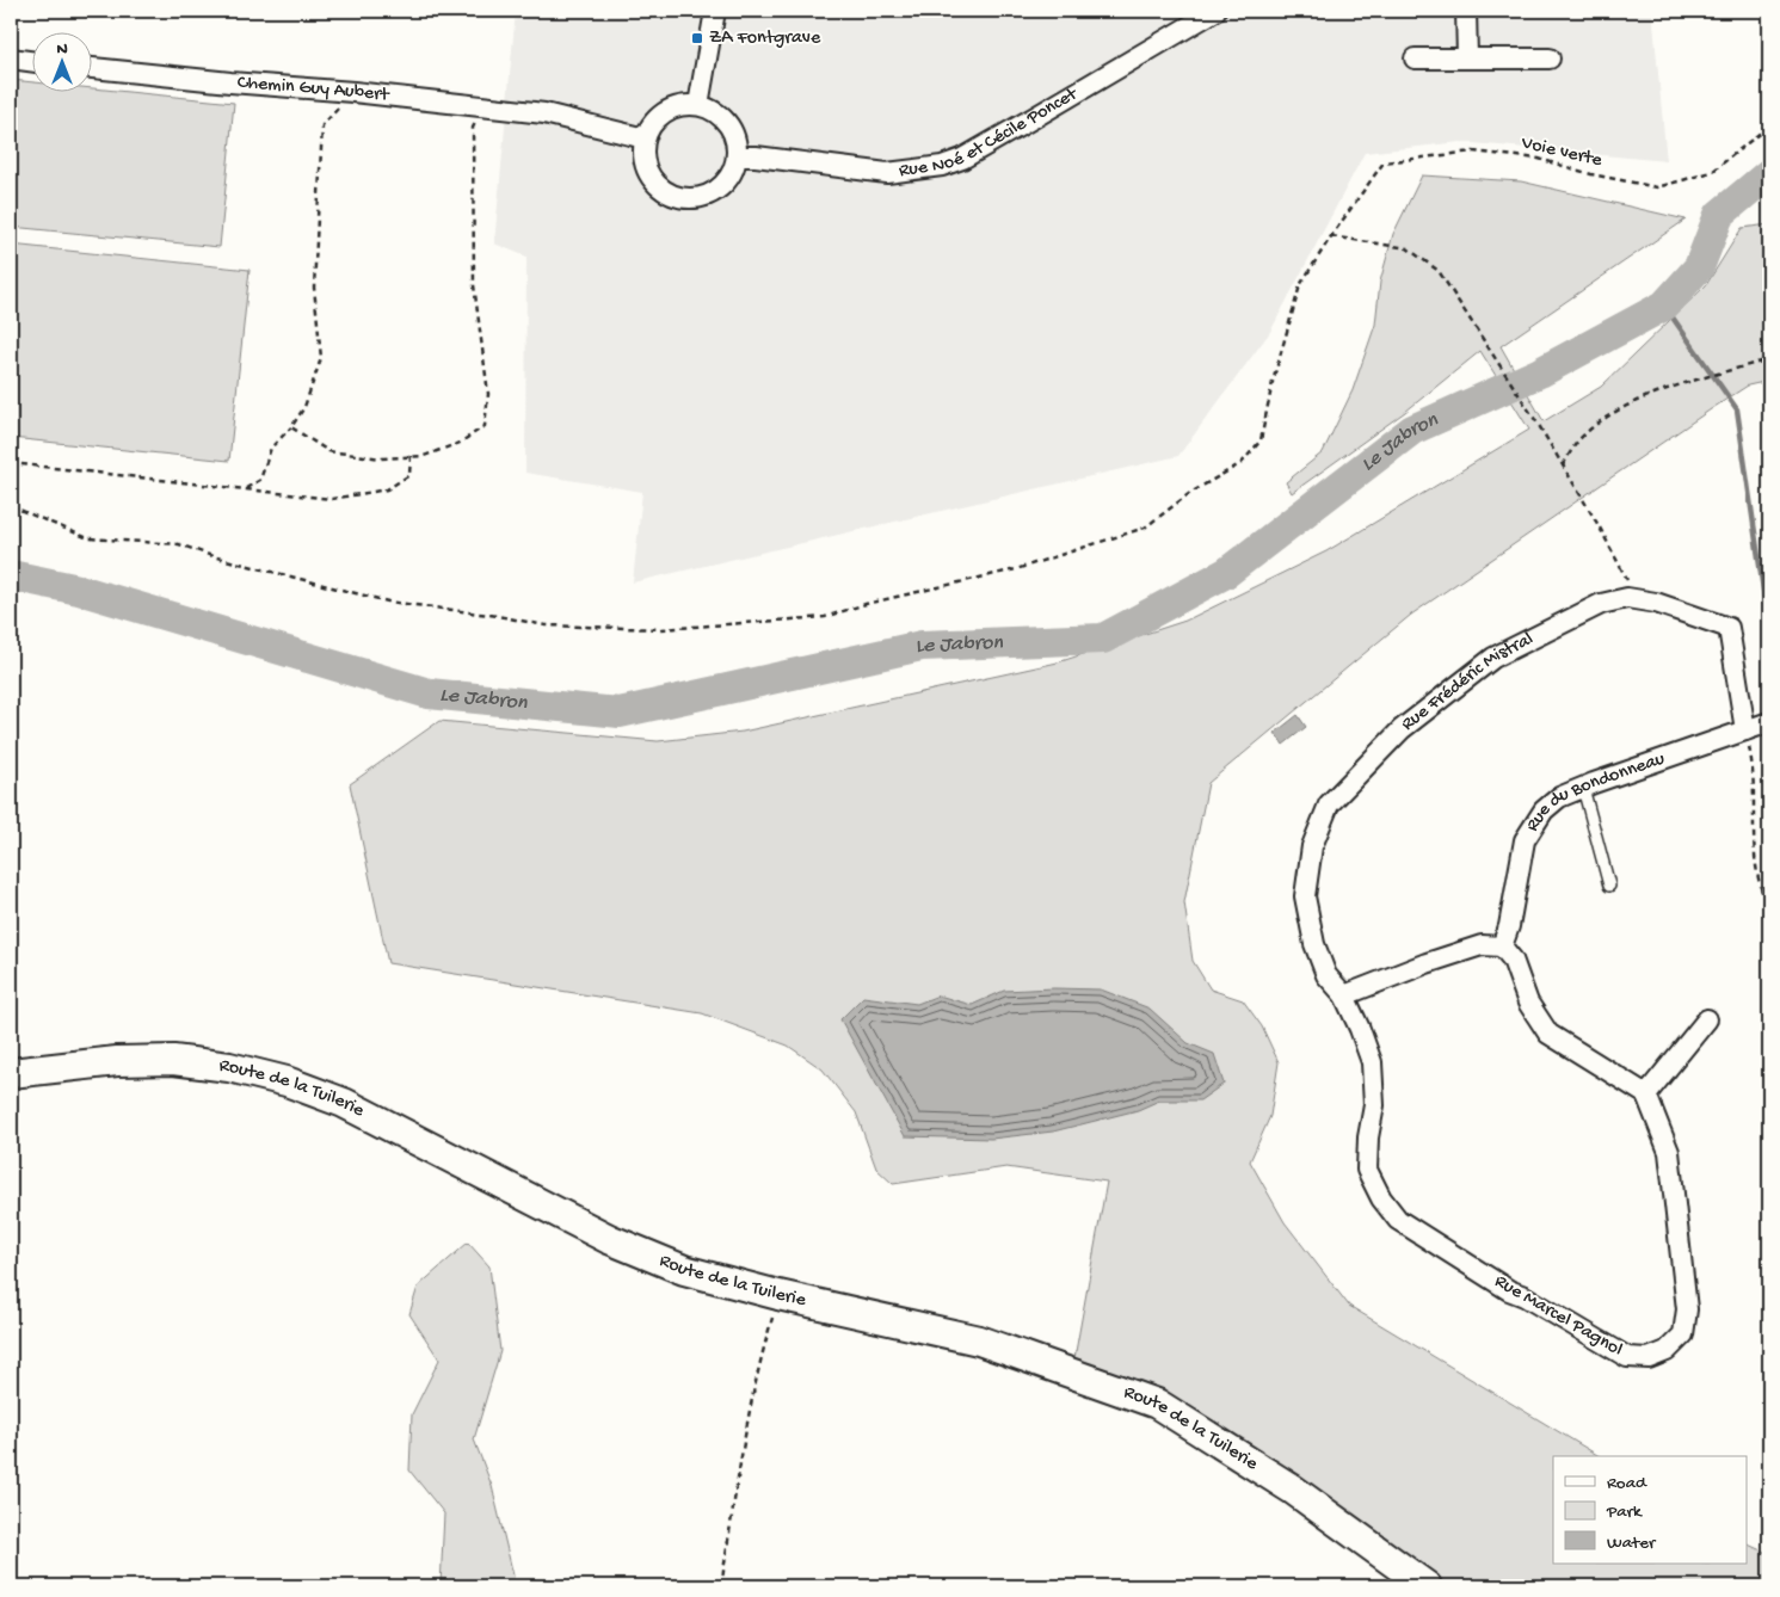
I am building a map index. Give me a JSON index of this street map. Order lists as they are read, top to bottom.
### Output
{
  "streets": {
    "main road": ["Route de la Tuilerie"],
    "street": [
      "Chemin Guy Aubert",
      "Rue Noé et Cécile Poncet",
      "Rue Frédéric Mistral",
      "Rue du Bondonneau",
      "Rue Marcel Pagnol"
    ],
    "path": ["Voie verte"]
  },
  "crossings": [
    ["Chemin Guy Aubert", "Rue Noé et Cécile Poncet"],
    ["Rue Frédéric Mistral", "Rue du Bondonneau"],
    ["Rue Frédéric Mistral", "Rue Marcel Pagnol"]
  ],
  "water": ["Le Jabron"],
  "places": {
    "transit": ["ZA Fontgrave"]
  },
  "legend": ["Road", "Park", "Water"],
  "north": "top"
}
